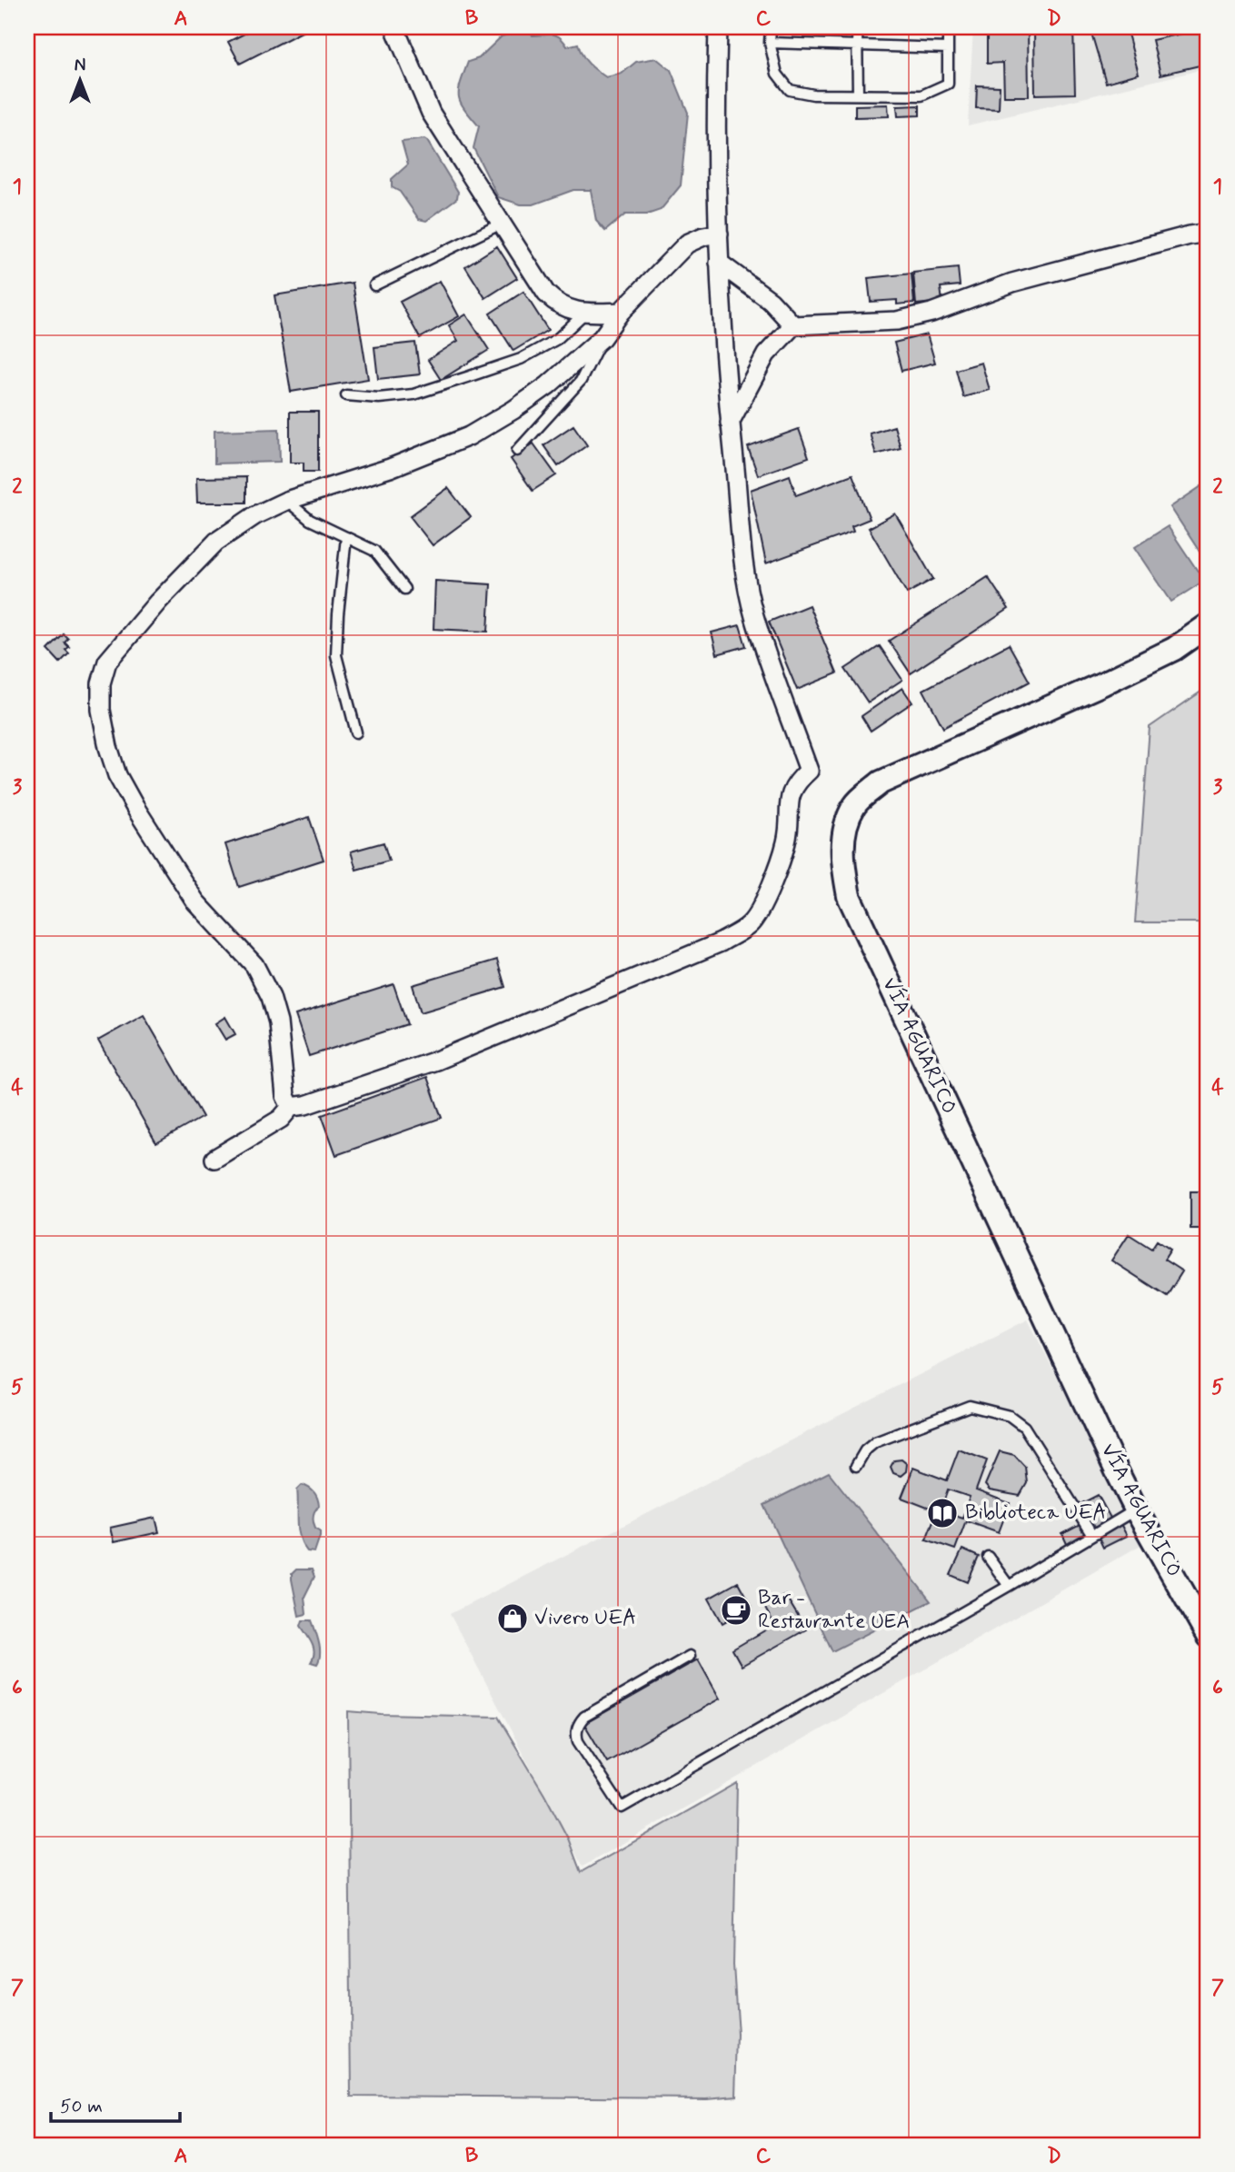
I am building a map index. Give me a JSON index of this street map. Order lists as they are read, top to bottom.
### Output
{
  "streets": {
    "street": ["VÍA AGUARICO"]
  },
  "places": {
    "library": ["Biblioteca UEA"],
    "cafe": ["Bar - Restaurante UEA"],
    "shop": ["Vivero UEA"]
  },
  "scale_bar": "50 m",
  "north": "top",
  "grid": {
    "columns": [
      "A",
      "B",
      "C",
      "D"
    ],
    "rows": [
      "1",
      "2",
      "3",
      "4",
      "5",
      "6",
      "7"
    ]
  }
}
